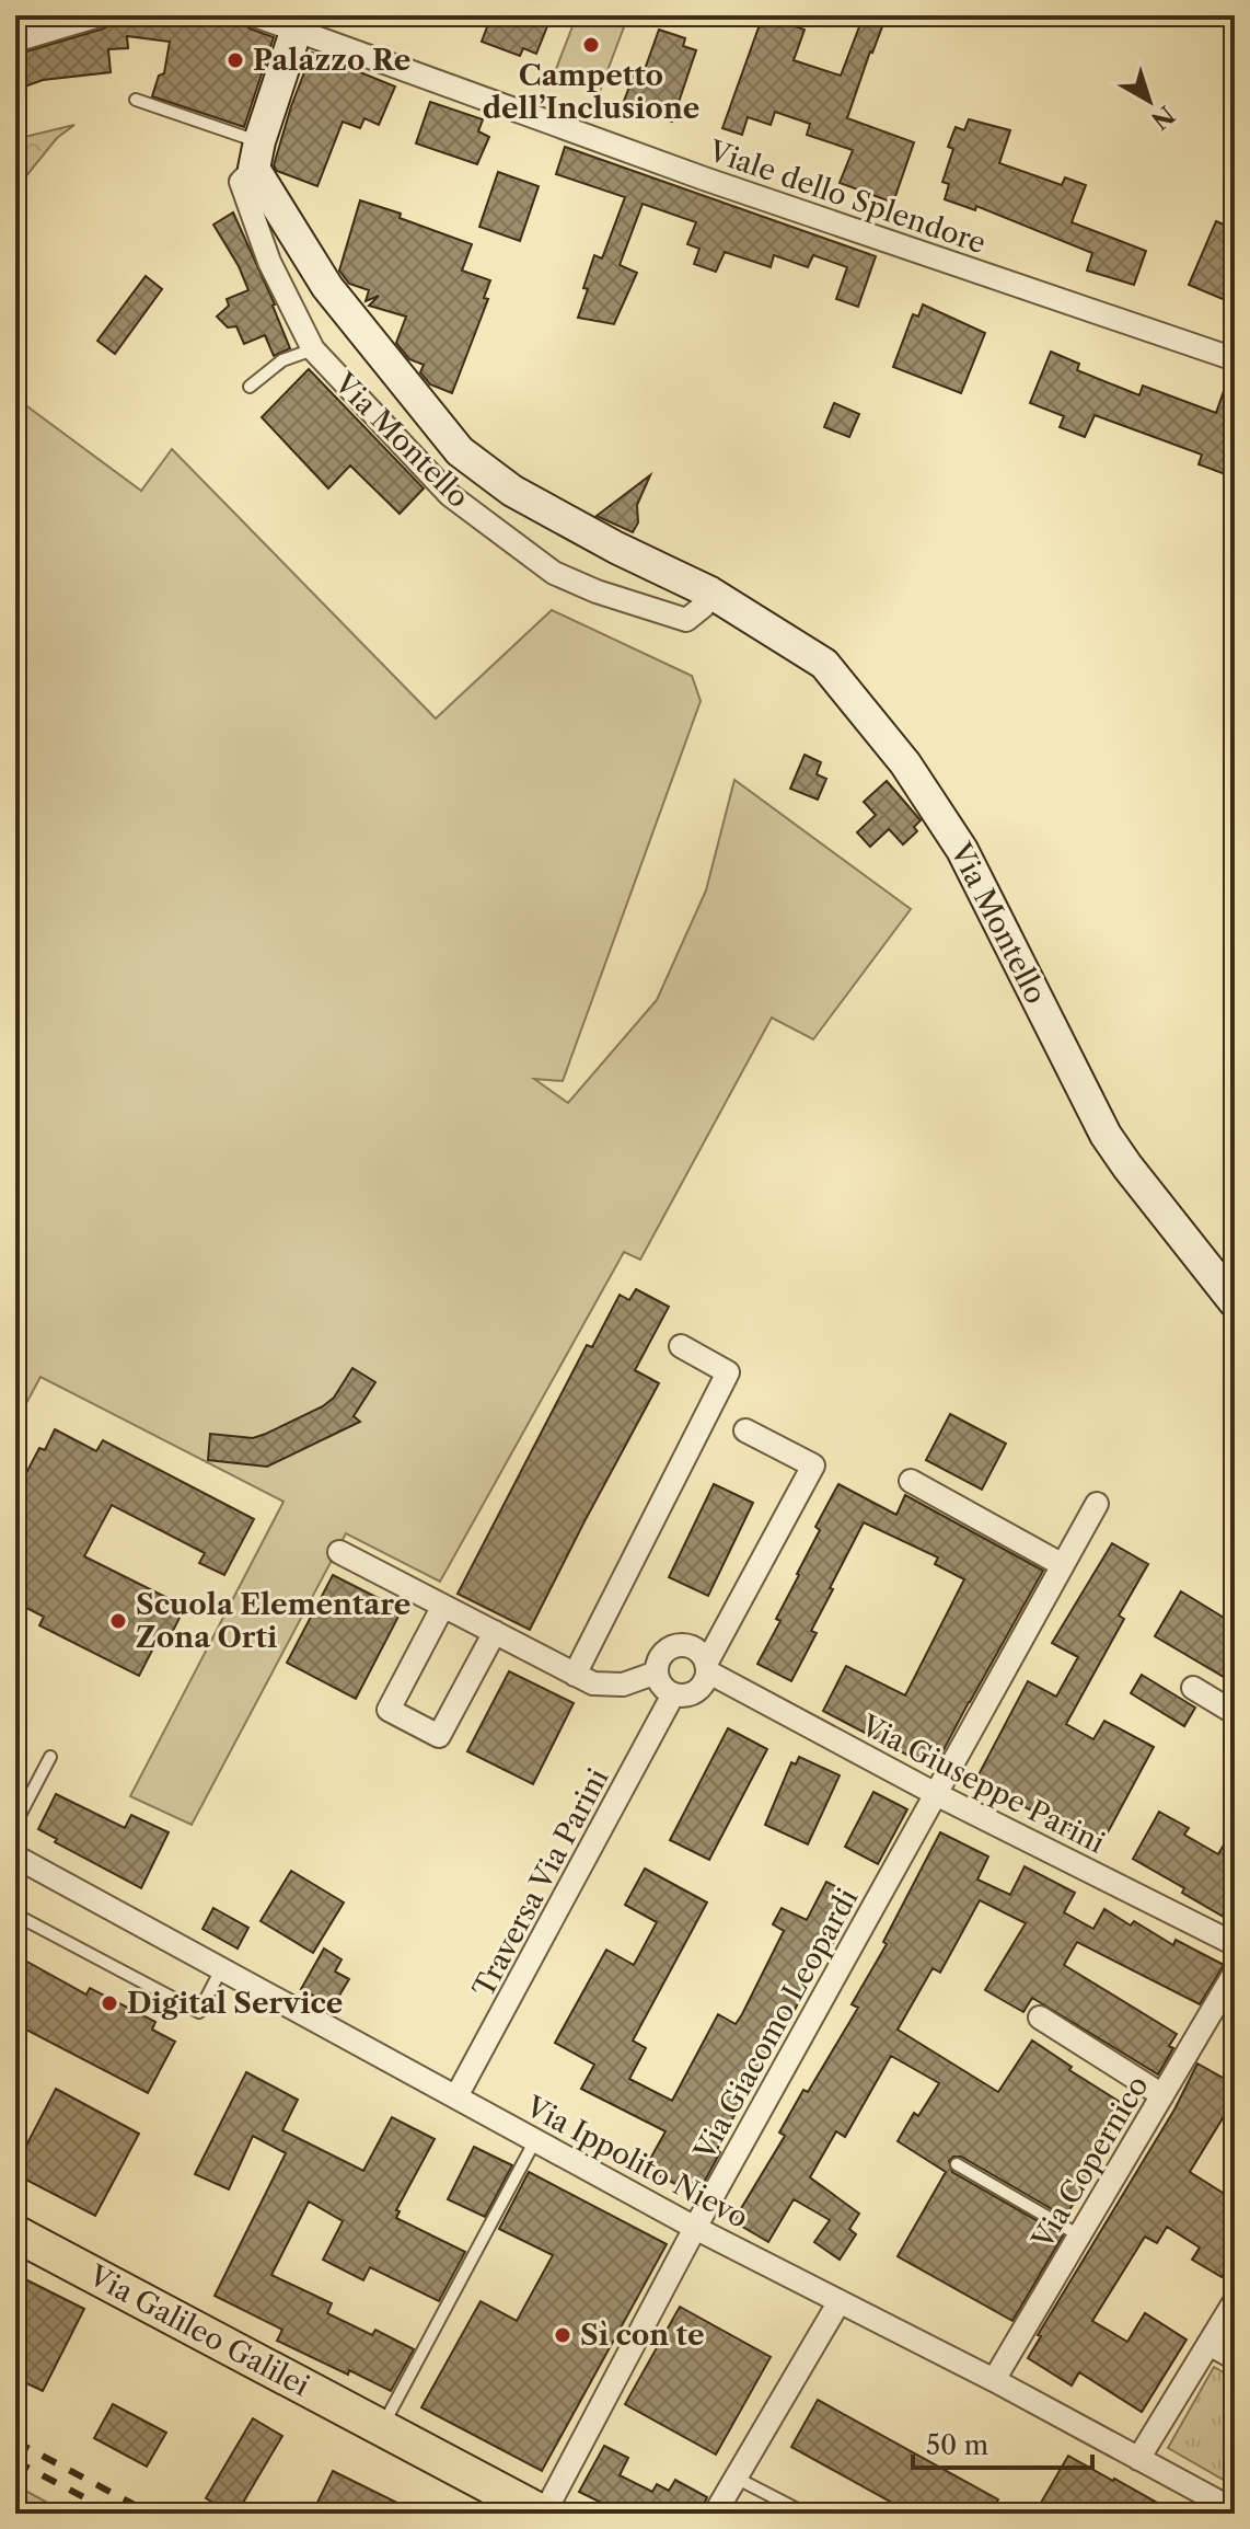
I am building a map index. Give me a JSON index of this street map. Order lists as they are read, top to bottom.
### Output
{
  "streets": {
    "main road": ["Via Montello", "Via Galileo Galilei"],
    "street": [
      "Viale dello Splendore",
      "Via Giuseppe Parini",
      "Traversa Via Parini",
      "Via Giacomo Leopardi",
      "Via Ippolito Nievo",
      "Via Copernico"
    ]
  },
  "crossings": [
    ["Viale dello Splendore", "Via Montello"],
    ["Via Giuseppe Parini", "Traversa Via Parini"],
    ["Via Giuseppe Parini", "Via Giacomo Leopardi"],
    ["Traversa Via Parini", "Via Ippolito Nievo"],
    ["Via Giacomo Leopardi", "Via Ippolito Nievo"],
    ["Via Giacomo Leopardi", "Via Galileo Galilei"],
    ["Via Ippolito Nievo", "Via Copernico"]
  ],
  "places": [
    "Campetto dell’Inclusione",
    "Palazzo Re",
    "Scuola Elementare Zona Orti",
    "Digital Service",
    "Sì con te"
  ],
  "scale_bar": "50 m",
  "north": "bottom right"
}
